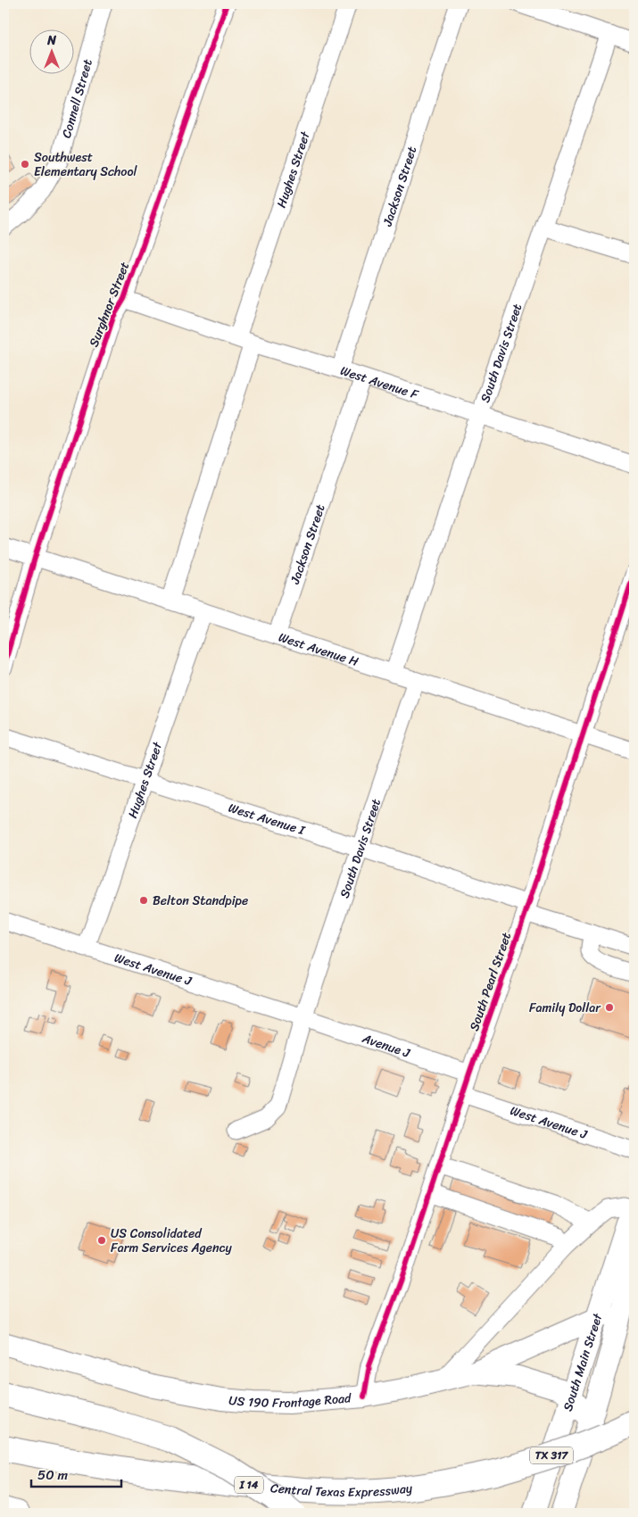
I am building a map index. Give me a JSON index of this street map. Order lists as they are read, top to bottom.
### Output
{
  "streets": {
    "highway": ["I 14", "Central Texas Expressway"],
    "main road": ["South Main Street", "US 190 Frontage Road", "TX 317"],
    "street": [
      "Connell Street",
      "Hughes Street",
      "Jackson Street",
      "Surghnor Street",
      "South Davis Street",
      "West Avenue F",
      "West Avenue H",
      "West Avenue I",
      "West Avenue J",
      "South Pearl Street",
      "Avenue J"
    ]
  },
  "crossings": [
    ["Hughes Street", "West Avenue F"],
    ["Hughes Street", "West Avenue H"],
    ["Hughes Street", "West Avenue I"],
    ["Hughes Street", "West Avenue J"],
    ["Jackson Street", "West Avenue F"],
    ["Jackson Street", "West Avenue H"],
    ["Surghnor Street", "West Avenue F"],
    ["Surghnor Street", "West Avenue H"],
    ["South Davis Street", "West Avenue F"],
    ["South Davis Street", "West Avenue H"],
    ["South Davis Street", "West Avenue I"],
    ["South Davis Street", "West Avenue J"],
    ["South Davis Street", "Avenue J"],
    ["West Avenue H", "South Pearl Street"],
    ["West Avenue I", "South Pearl Street"],
    ["West Avenue J", "South Pearl Street"],
    ["West Avenue J", "Avenue J"],
    ["South Pearl Street", "Avenue J"],
    ["South Pearl Street", "US 190 Frontage Road"],
    ["South Main Street", "US 190 Frontage Road"]
  ],
  "places": [
    "Southwest Elementary School",
    "Belton Standpipe",
    "Family Dollar",
    "US Consolidated Farm Services Agency"
  ],
  "scale_bar": "50 m",
  "north": "top"
}
